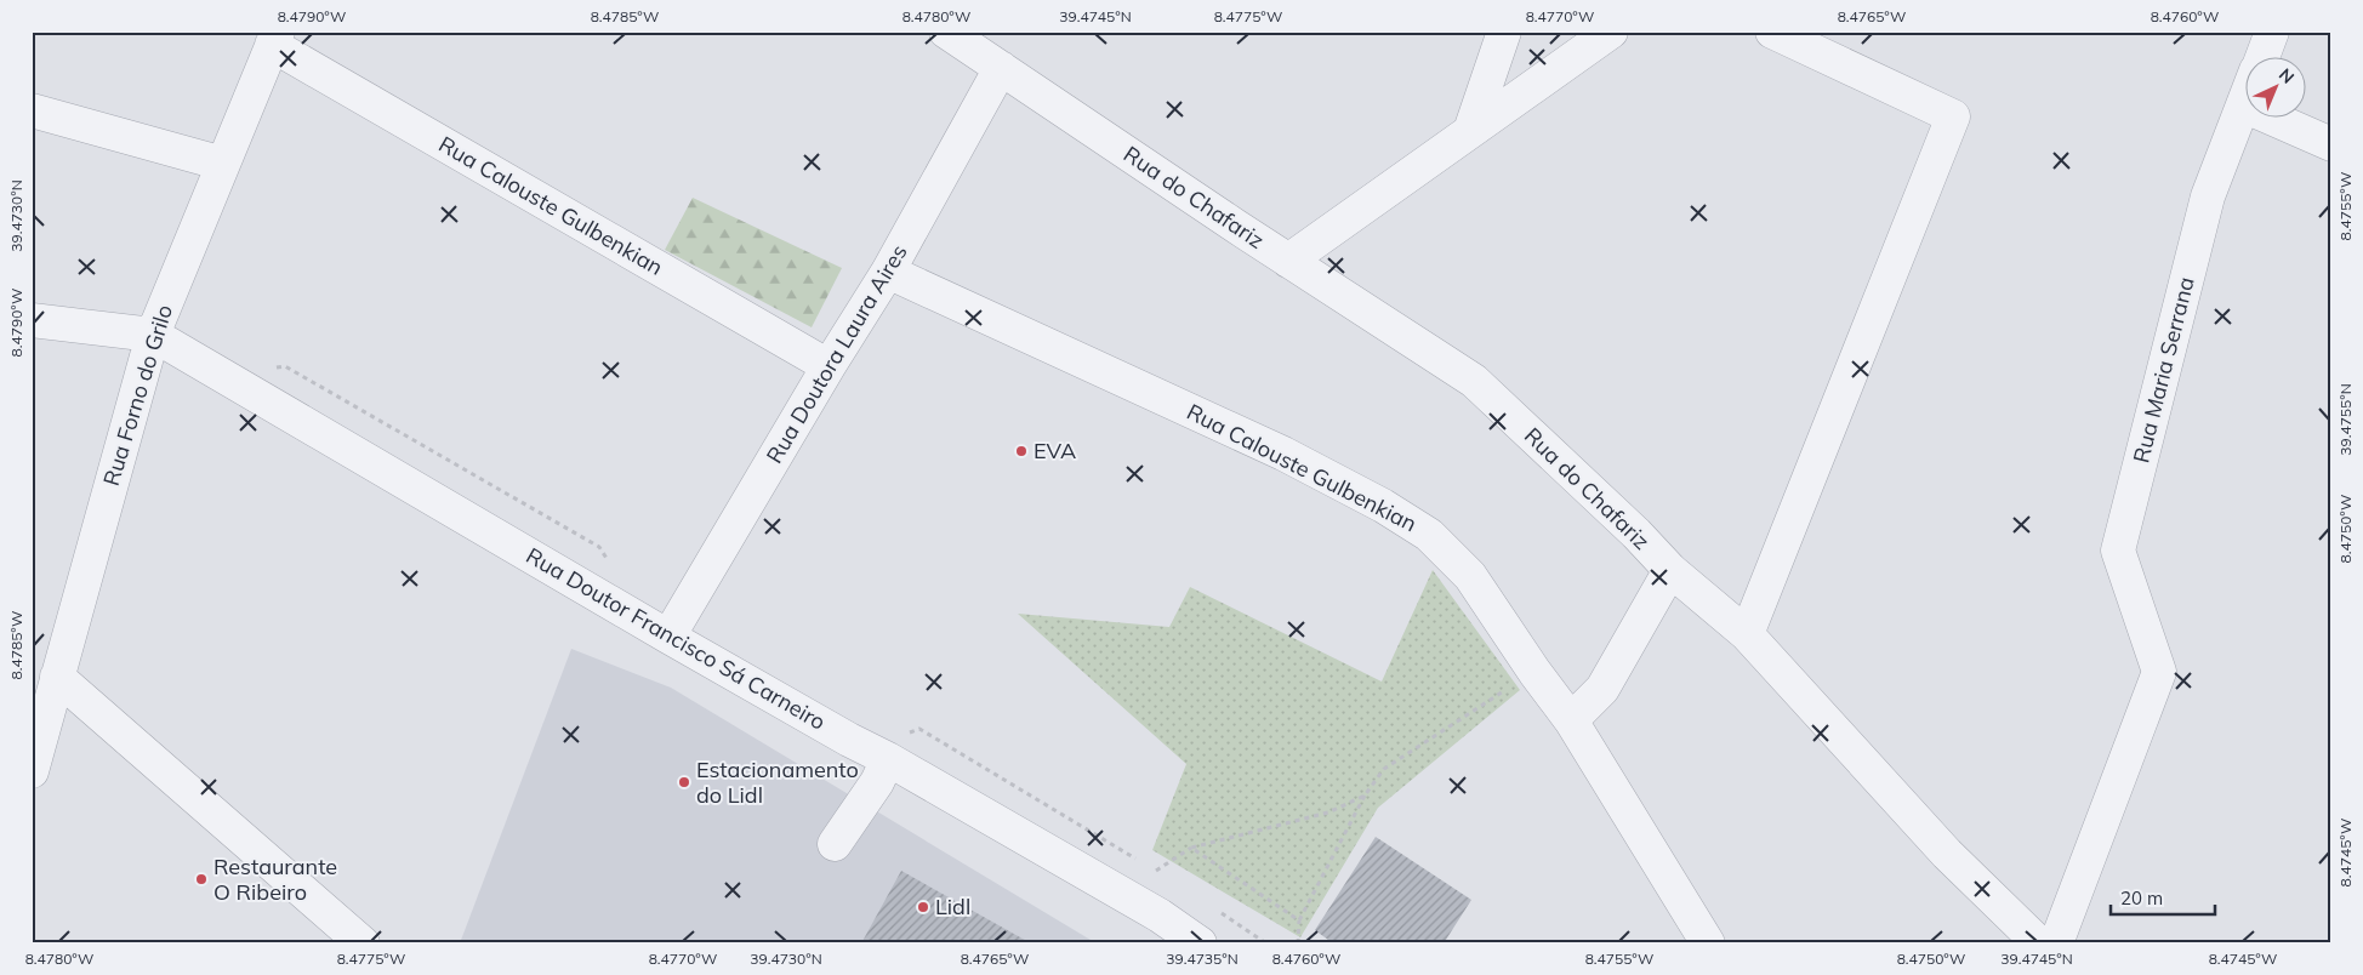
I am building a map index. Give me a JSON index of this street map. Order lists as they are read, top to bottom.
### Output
{
  "streets": {
    "street": [
      "Rua do Chafariz",
      "Rua Calouste Gulbenkian",
      "Rua Doutora Laura Aires",
      "Rua Maria Serrana",
      "Rua Forno do Grilo",
      "Rua Doutor Francisco Sá Carneiro"
    ]
  },
  "crossings": [
    ["Rua do Chafariz", "Rua Doutora Laura Aires"],
    ["Rua Calouste Gulbenkian", "Rua Doutora Laura Aires"],
    ["Rua Calouste Gulbenkian", "Rua Forno do Grilo"],
    ["Rua Doutora Laura Aires", "Rua Doutor Francisco Sá Carneiro"],
    ["Rua Forno do Grilo", "Rua Doutor Francisco Sá Carneiro"]
  ],
  "places": [
    "EVA",
    "Estacionamento do Lidl",
    "Restaurante O Ribeiro",
    "Lidl"
  ],
  "scale_bar": "20 m",
  "north": "top right",
  "coordinates": [
    "8.4790°W",
    "8.4785°W",
    "8.4780°W",
    "39.4745°N",
    "8.4775°W",
    "8.4770°W",
    "8.4765°W",
    "8.4760°W",
    "8.4755°W",
    "39.4730°N",
    "39.4755°N",
    "8.4750°W",
    "8.4745°W",
    "39.4735°N"
  ]
}
